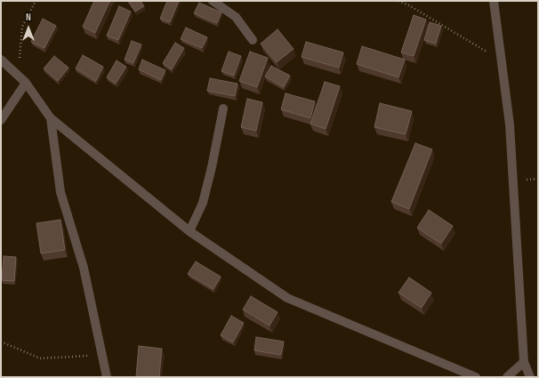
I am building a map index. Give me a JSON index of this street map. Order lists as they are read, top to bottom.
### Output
{
  "north": "top"
}
